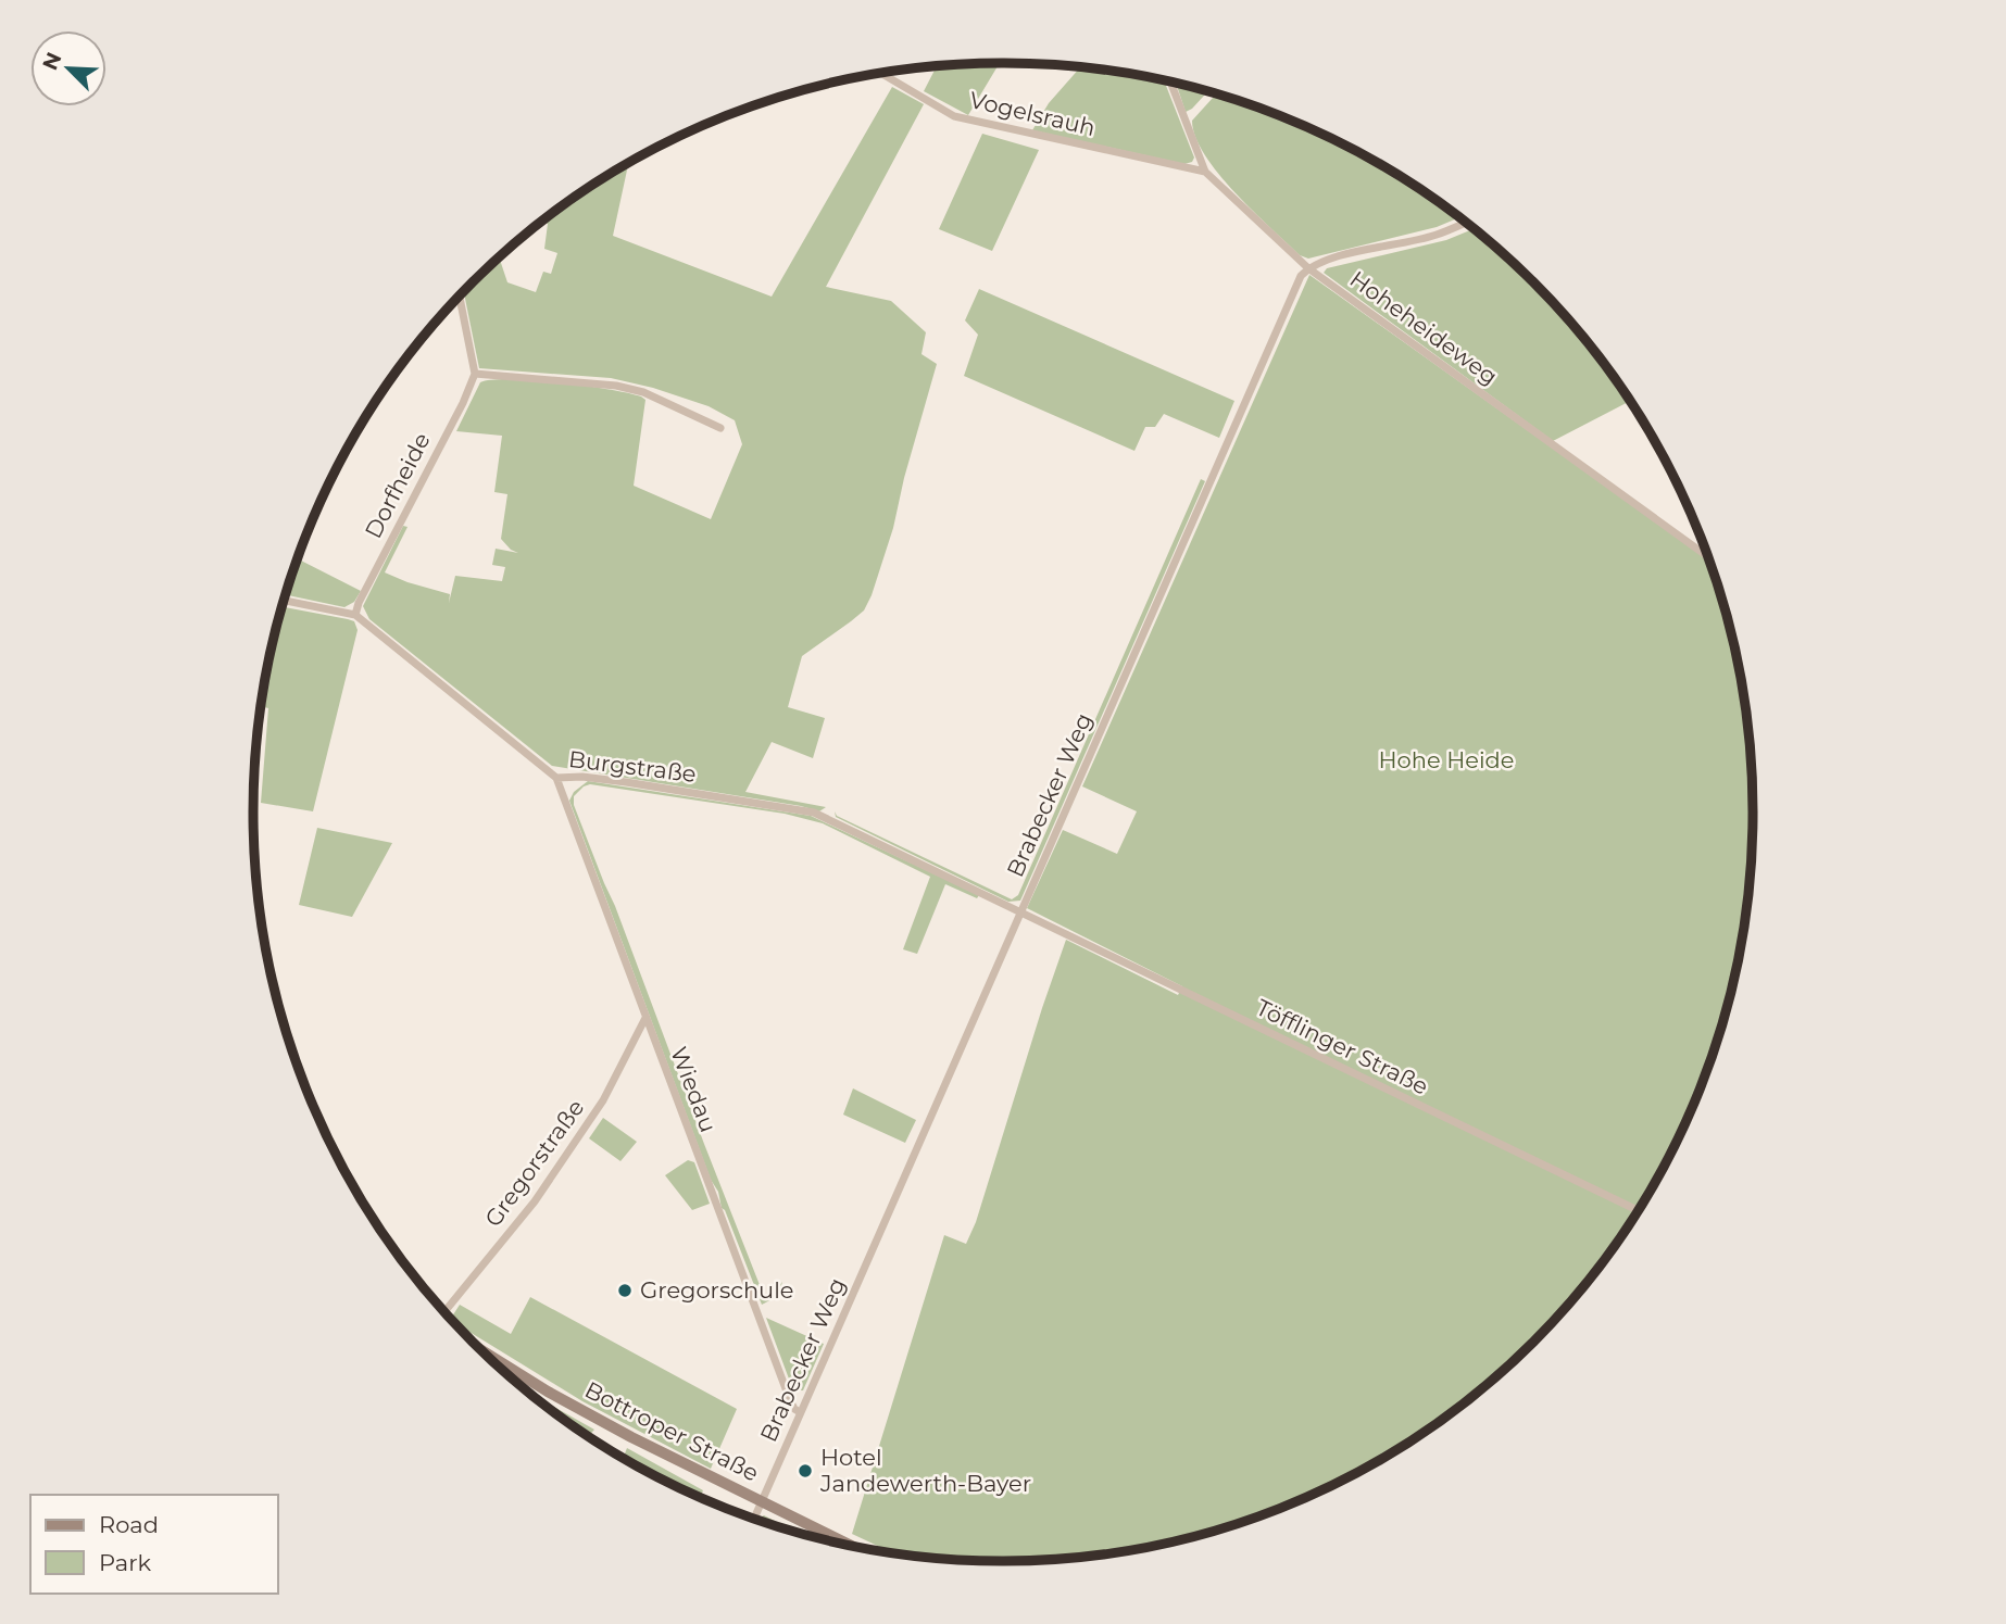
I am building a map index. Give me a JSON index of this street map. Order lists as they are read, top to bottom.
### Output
{
  "streets": {
    "main road": ["Bottroper Straße"],
    "street": [
      "Vogelsrauh",
      "Hoheheideweg",
      "Dorfheide",
      "Burgstraße",
      "Brabecker Weg",
      "Töfflinger Straße",
      "Wiedau",
      "Gregorstraße"
    ]
  },
  "crossings": [
    ["Vogelsrauh", "Hoheheideweg"],
    ["Hoheheideweg", "Brabecker Weg"],
    ["Dorfheide", "Burgstraße"],
    ["Burgstraße", "Brabecker Weg"],
    ["Burgstraße", "Töfflinger Straße"],
    ["Burgstraße", "Wiedau"],
    ["Brabecker Weg", "Töfflinger Straße"],
    ["Brabecker Weg", "Wiedau"],
    ["Brabecker Weg", "Bottroper Straße"],
    ["Wiedau", "Gregorstraße"]
  ],
  "parks": ["Hohe Heide"],
  "places": ["Gregorschule", "Hotel Jandewerth-Bayer"],
  "legend": ["Road", "Park"],
  "north": "top left"
}
